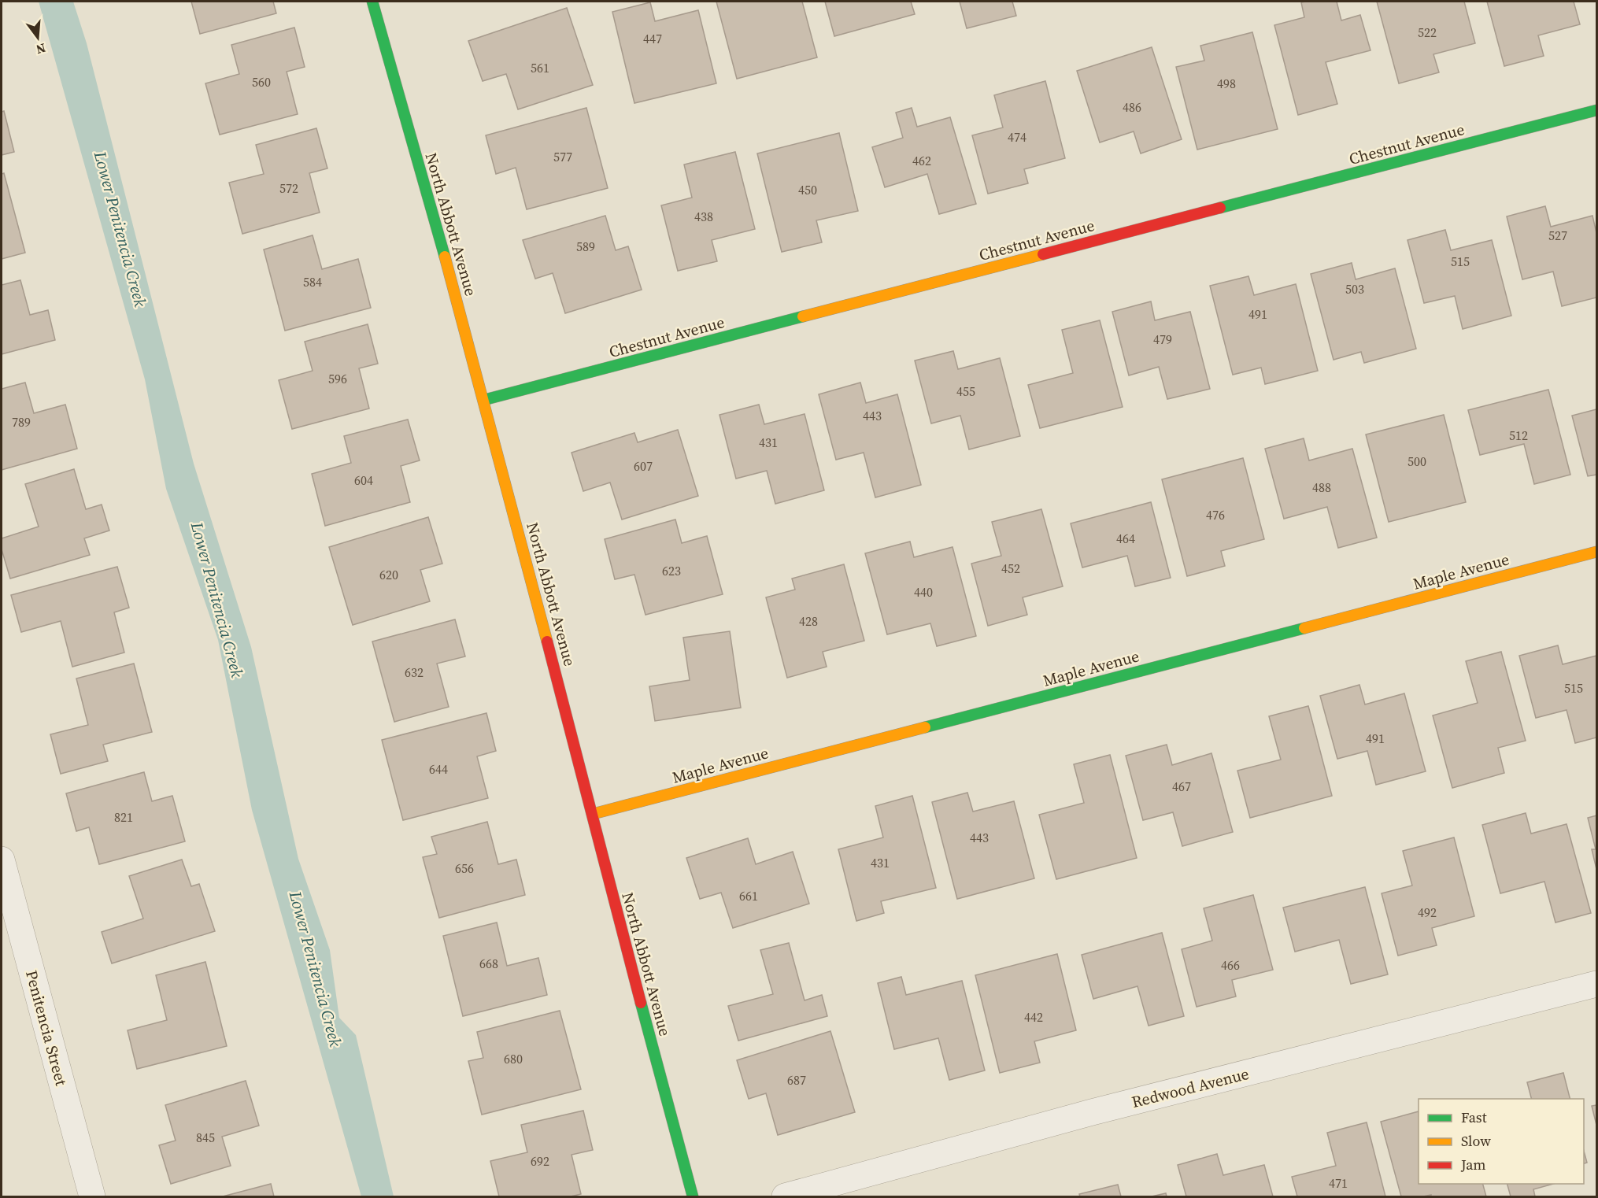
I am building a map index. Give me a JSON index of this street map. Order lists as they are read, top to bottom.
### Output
{
  "streets": {
    "street": [
      "Chestnut Avenue",
      "North Abbott Avenue",
      "Maple Avenue",
      "Penitencia Street",
      "Redwood Avenue"
    ]
  },
  "crossings": [
    ["Chestnut Avenue", "North Abbott Avenue"],
    ["North Abbott Avenue", "Maple Avenue"]
  ],
  "water": ["Lower Penitencia Creek"],
  "house_numbers": [
    "522",
    "447",
    "561",
    "560",
    "498",
    "486",
    "474",
    "577",
    "462",
    "572",
    "450",
    "438",
    "527",
    "589",
    "515",
    "584",
    "503",
    "491",
    "479",
    "596",
    "455",
    "443",
    "789",
    "512",
    "431",
    "500",
    "607",
    "604",
    "488",
    "476",
    "464",
    "452",
    "623",
    "620",
    "440",
    "428",
    "632",
    "515",
    "491",
    "644",
    "467",
    "821",
    "443",
    "431",
    "656",
    "661",
    "492",
    "668",
    "466",
    "442",
    "680",
    "687",
    "845",
    "692",
    "471"
  ],
  "legend": ["Fast", "Slow", "Jam"],
  "north": "bottom"
}
